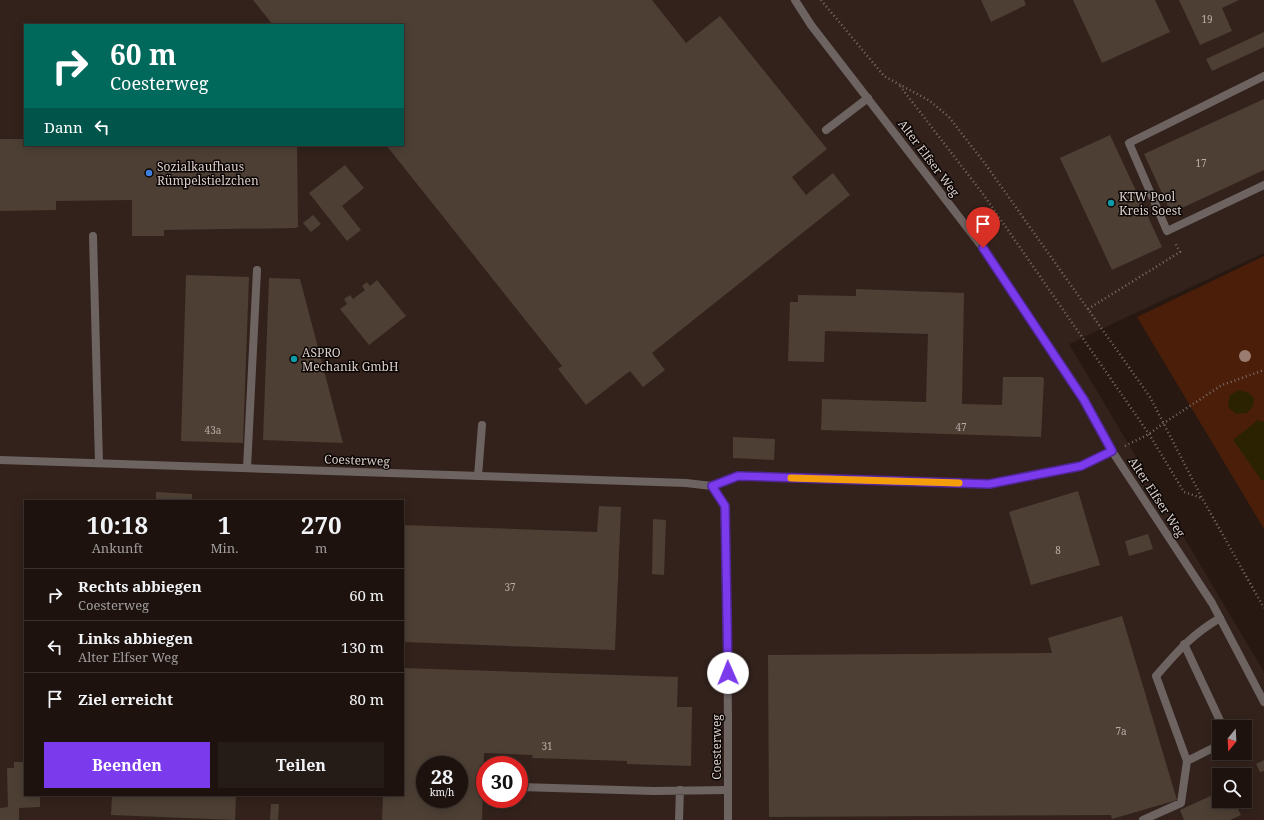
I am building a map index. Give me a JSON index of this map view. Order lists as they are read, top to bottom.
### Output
{
  "streets": {
    "street": ["Alter Elfser Weg", "Coesterweg"]
  },
  "crossings": [
    ["Alter Elfser Weg", "Coesterweg"]
  ],
  "places": ["Sozialkaufhaus Rümpelstielzchen", "KTW Pool Kreis Soest", "ASPRO Mechanik GmbH"],
  "house_numbers": [
    "19",
    "17",
    "47",
    "43a",
    "8",
    "37",
    "7a",
    "31"
  ],
  "north": "bottom",
  "page": {
    "turn": ["60 m", "Coesterweg"],
    "then": "Dann",
    "eta": [
      "10:18",
      "Ankunft",
      "1",
      "Min.",
      "270",
      "m"
    ],
    "list": [
      {
        "name": "Rechts abbiegen",
        "note": "Coesterweg",
        "value": "60 m"
      },
      {
        "name": "Links abbiegen",
        "note": "Alter Elfser Weg",
        "value": "130 m"
      },
      {
        "name": "Ziel erreicht",
        "value": "80 m"
      }
    ],
    "buttons": ["Beenden", "Teilen"],
    "speed": "28 km/h",
    "limit": "30"
  }
}
